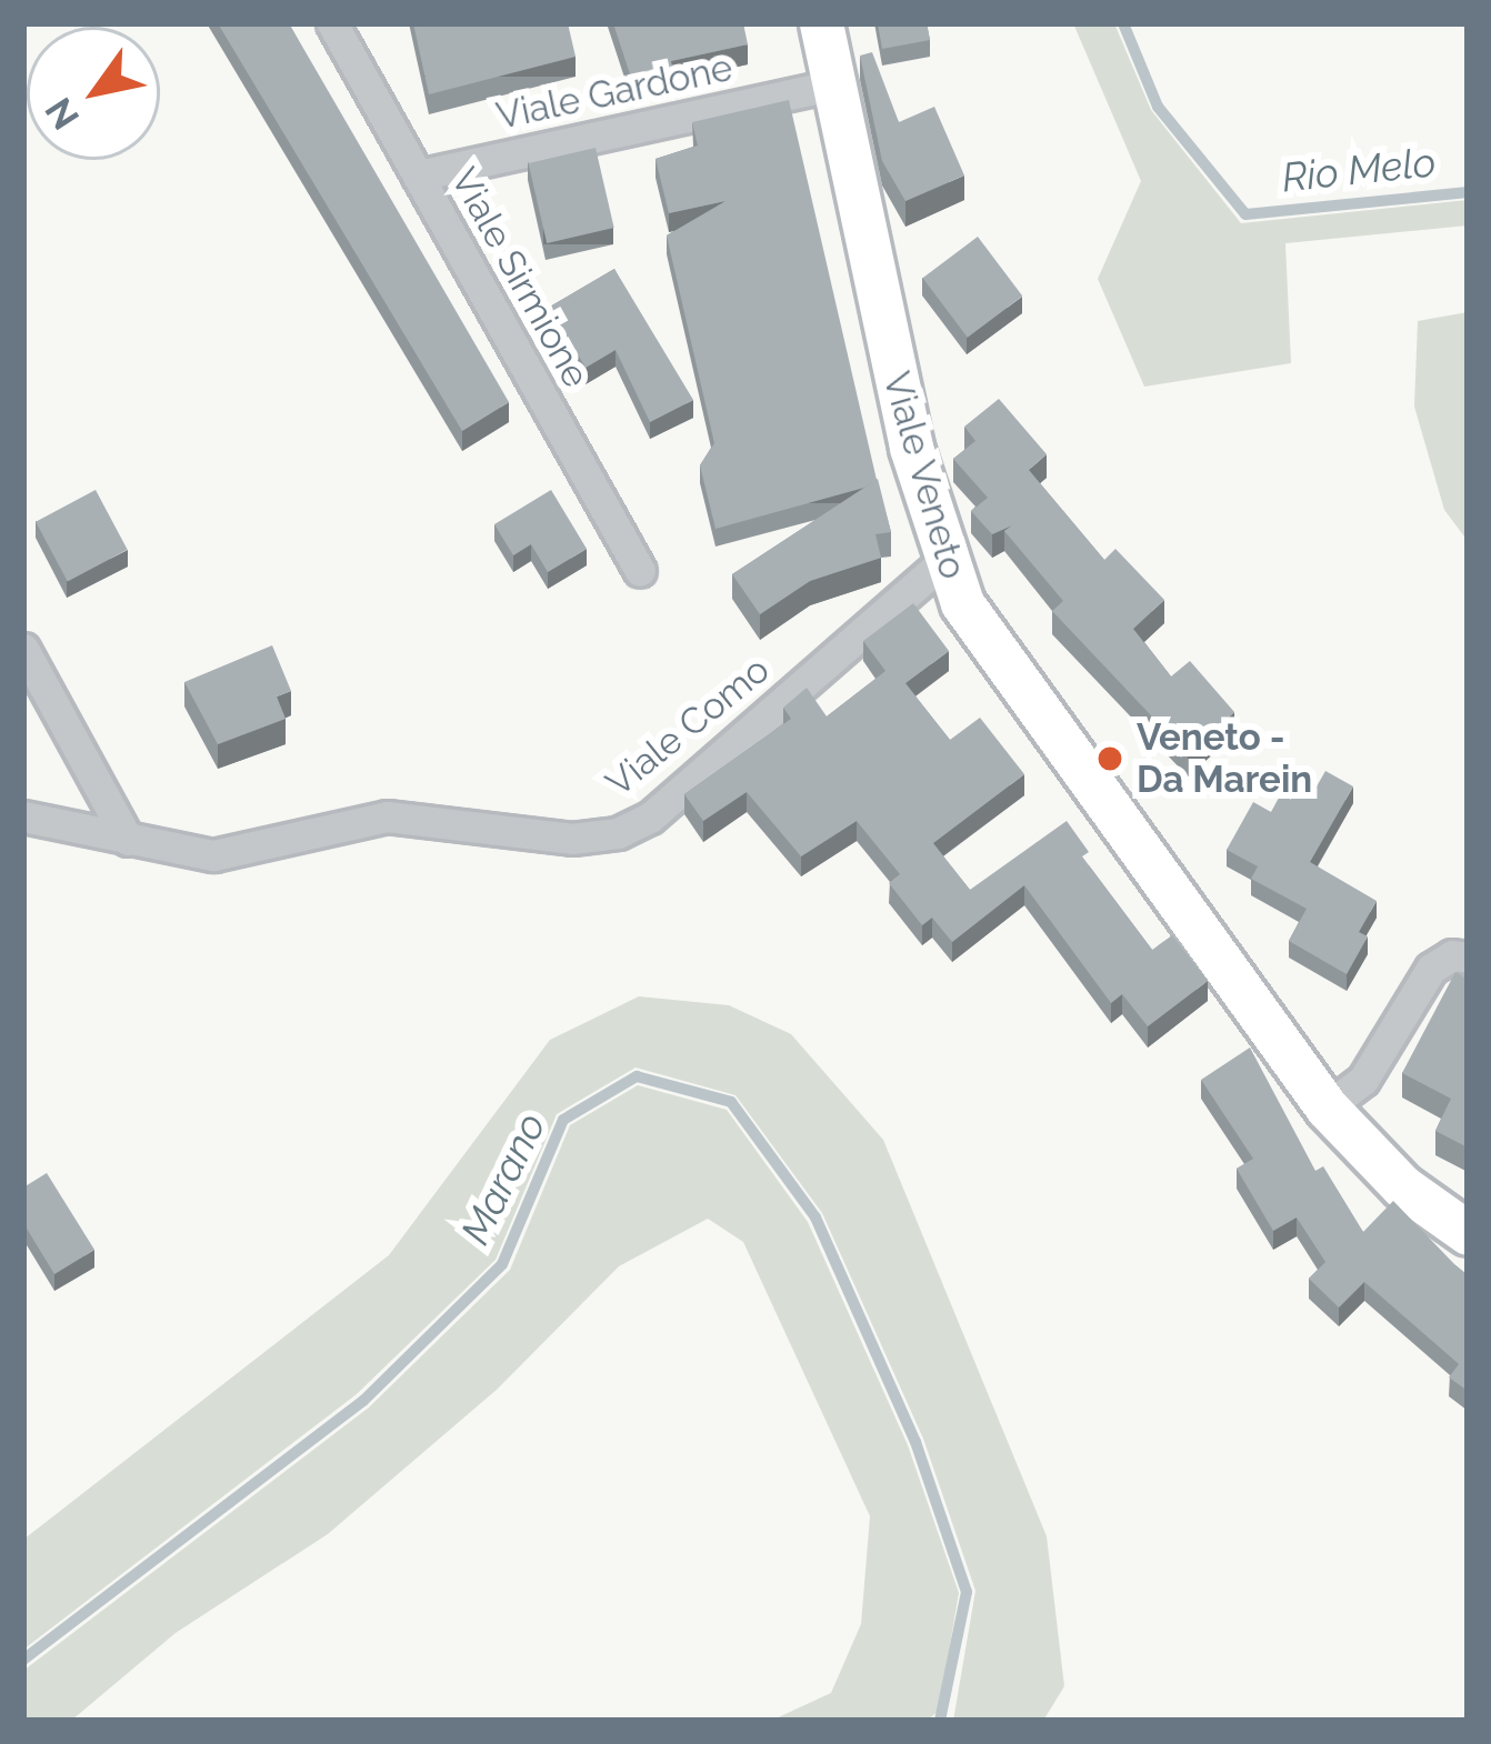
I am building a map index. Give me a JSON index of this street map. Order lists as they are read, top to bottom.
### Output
{
  "streets": {
    "main road": ["Viale Veneto"],
    "street": ["Viale Gardone", "Viale Sirmione", "Viale Como"]
  },
  "crossings": [
    ["Viale Gardone", "Viale Sirmione"],
    ["Viale Gardone", "Viale Veneto"],
    ["Viale Veneto", "Viale Como"]
  ],
  "water": ["Rio Melo", "Marano"],
  "places": ["Veneto - Da Marein"],
  "north": "bottom left"
}
